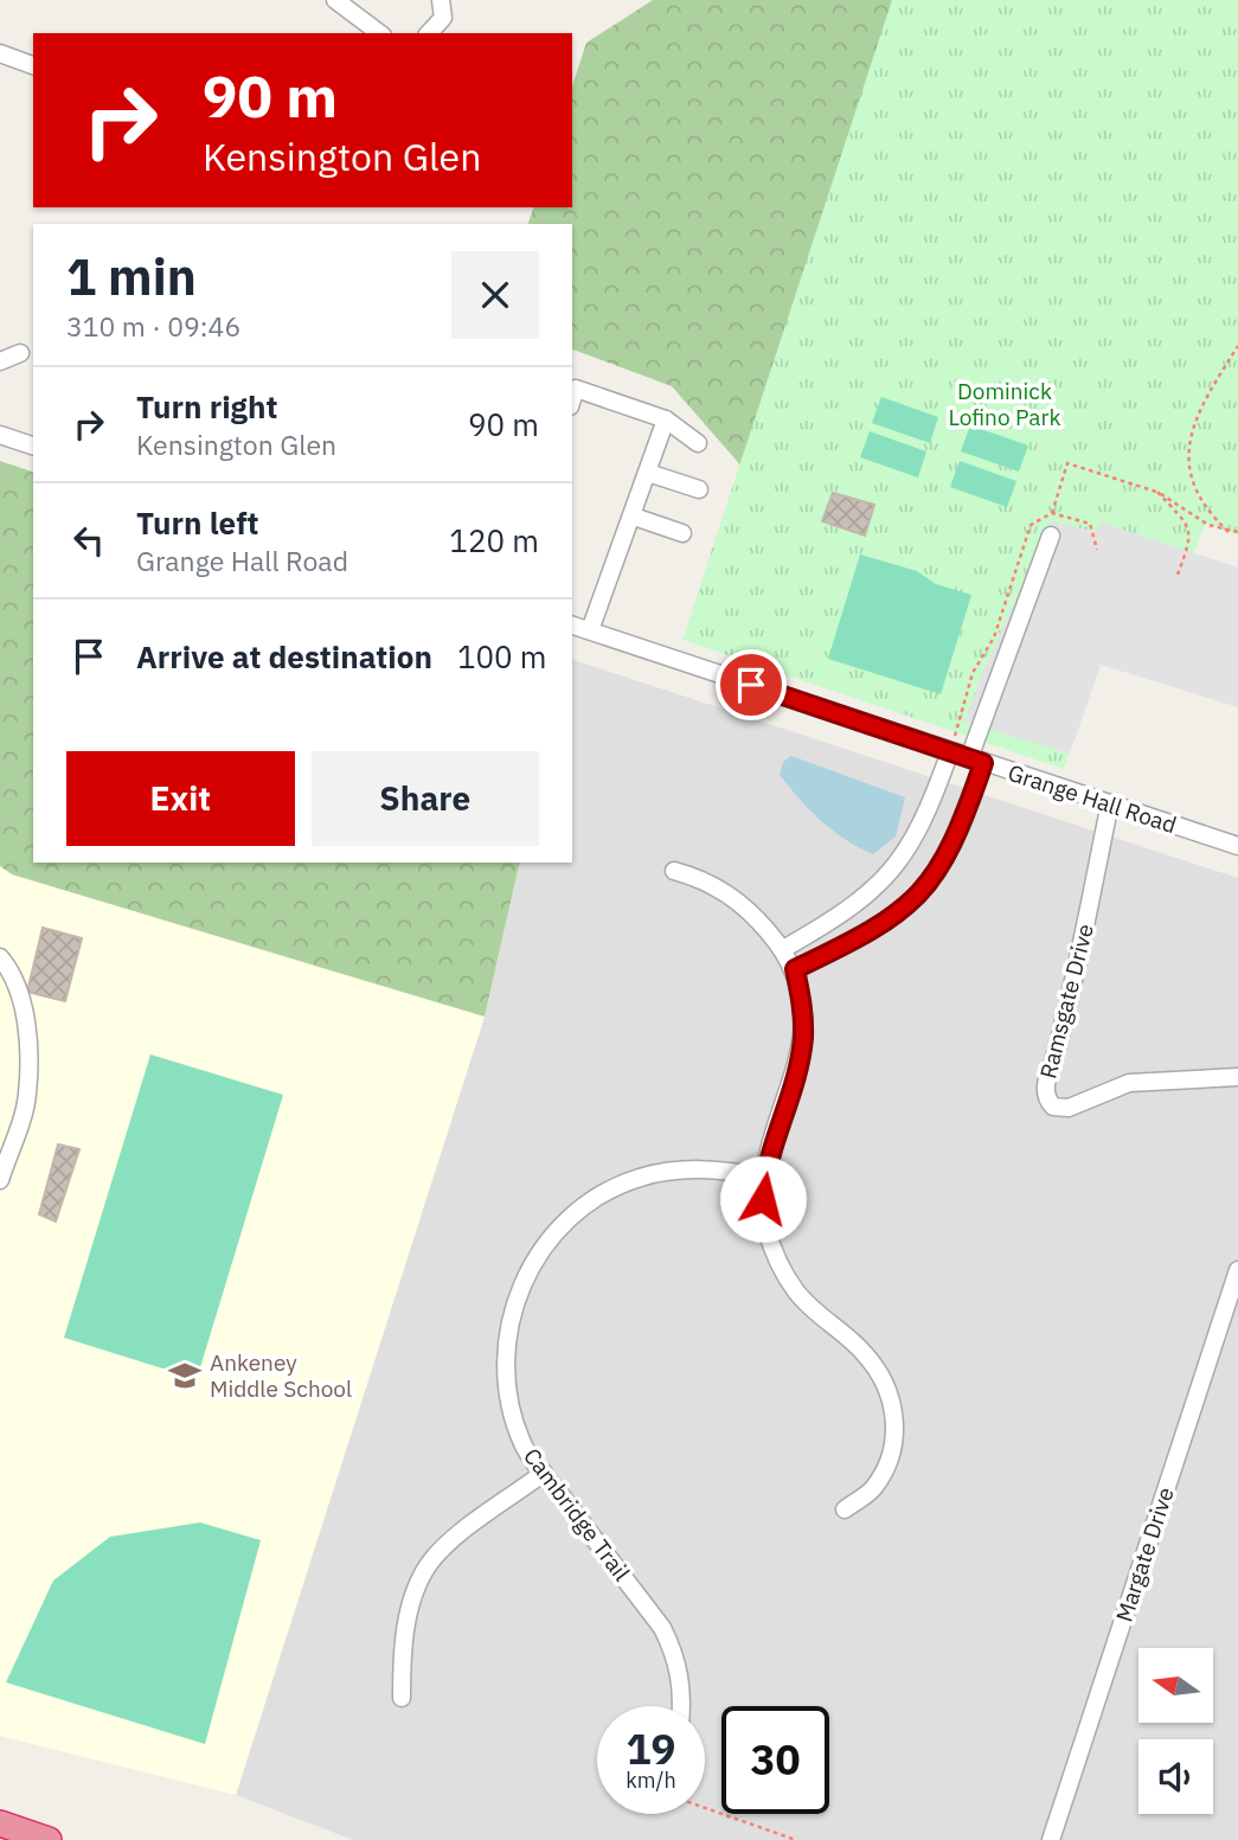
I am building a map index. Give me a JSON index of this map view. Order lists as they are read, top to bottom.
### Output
{
  "streets": {
    "street": [
      "Grange Hall Road",
      "Ramsgate Drive",
      "Cambridge Trail",
      "Margate Drive"
    ]
  },
  "crossings": [
    ["Grange Hall Road", "Ramsgate Drive"]
  ],
  "parks": ["Dominick Lofino Park"],
  "places": {
    "school or university": ["Ankeney Middle School"]
  },
  "north": "left",
  "page": {
    "turn": ["90 m", "Kensington Glen"],
    "heading": ["1 min", "310 m · 09:46"],
    "list": [
      {
        "name": "Turn right",
        "note": "Kensington Glen",
        "value": "90 m"
      },
      {
        "name": "Turn left",
        "note": "Grange Hall Road",
        "value": "120 m"
      },
      {
        "name": "Arrive at destination",
        "value": "100 m"
      }
    ],
    "buttons": ["Exit", "Share"],
    "speed": "19 km/h",
    "limit": "30"
  }
}
